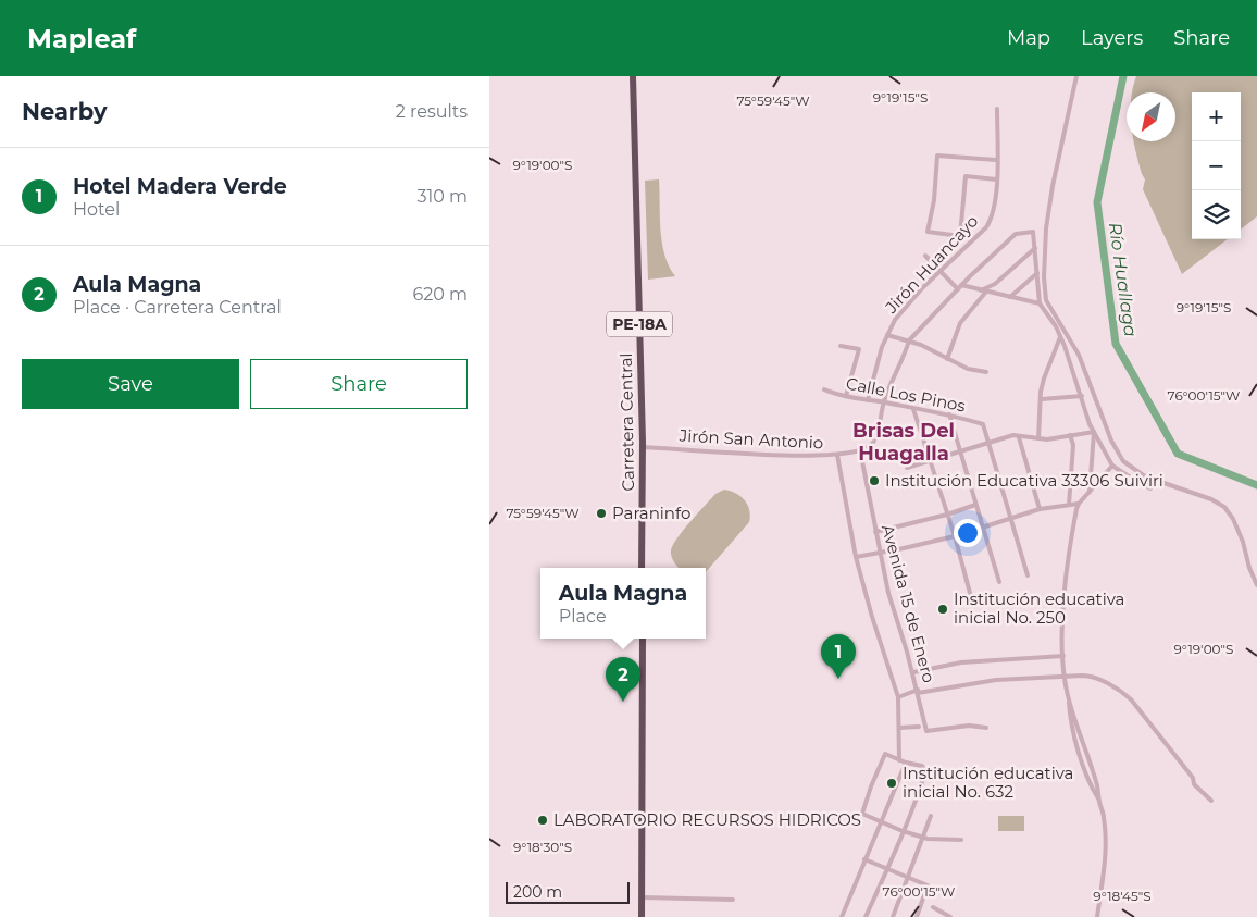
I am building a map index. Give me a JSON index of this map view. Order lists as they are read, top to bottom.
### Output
{
  "streets": {
    "highway": ["PE-18A", "Carretera Central"],
    "street": [
      "Jirón Huancayo",
      "Calle Los Pinos",
      "Jirón San Antonio",
      "Avenida 15 de Enero"
    ]
  },
  "crossings": [
    ["Jirón Huancayo", "Calle Los Pinos"],
    ["Carretera Central", "Jirón San Antonio"],
    ["Jirón San Antonio", "Avenida 15 de Enero"]
  ],
  "districts": ["Brisas Del Huagalla"],
  "water": ["Río Huallaga"],
  "places": [
    "Institución Educativa 33306 Suiviri",
    "Paraninfo",
    "Institución educativa inicial No. 250",
    "Institución educativa inicial No. 632",
    "LABORATORIO RECURSOS HIDRICOS"
  ],
  "scale_bar": "200 m",
  "north": "bottom left",
  "page": {
    "header": "Mapleaf",
    "nav": ["Map", "Layers", "Share"],
    "heading": ["Nearby", "2 results"],
    "map_buttons": ["+", "−"],
    "list": [
      {
        "mark": "1",
        "name": "Hotel Madera Verde",
        "note": "Hotel",
        "value": "310 m"
      },
      {
        "mark": "2",
        "name": "Aula Magna",
        "note": "Place · Carretera Central",
        "value": "620 m"
      }
    ],
    "buttons": ["Save", "Share"],
    "popup": ["Aula Magna", "Place"],
    "pins": ["1", "2"],
    "scale": "200 m"
  },
  "coordinates": [
    "9°19'15\"S",
    "75°59'45\"W",
    "9°19'00\"S",
    "76°00'15\"W",
    "9°18'30\"S",
    "9°18'45\"S"
  ]
}
